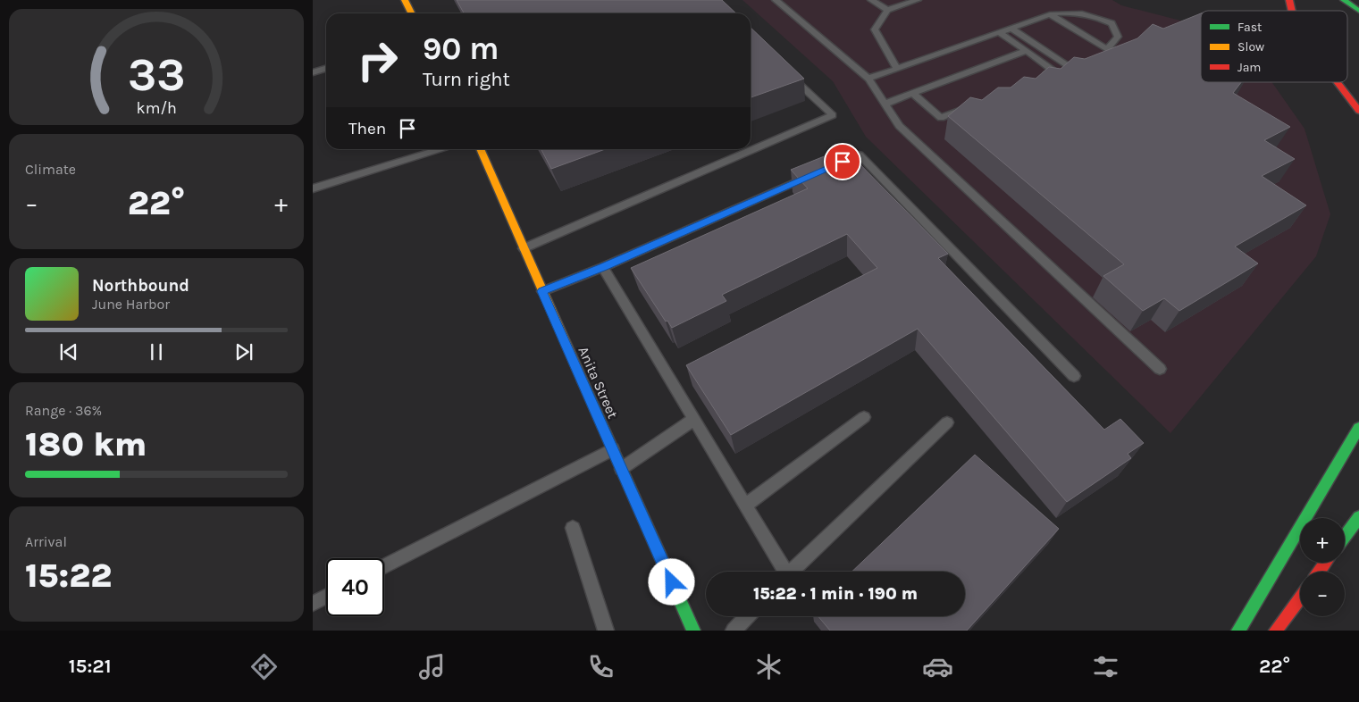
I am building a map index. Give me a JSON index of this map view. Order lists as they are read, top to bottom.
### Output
{
  "streets": {
    "main road": ["Anita Street"]
  },
  "legend": ["Fast", "Slow", "Jam"],
  "page": {
    "turn": ["90 m", "Turn right"],
    "then": "Then",
    "tile": [
      "Climate",
      ["Range · 36%", "180 km"],
      ["Arrival", "15:22"]
    ],
    "heat": ["−", "22°", "+"],
    "song": ["Northbound", "June Harbor"],
    "map_buttons": ["+", "−"],
    "limit": "40",
    "trip": "15:22 · 1 min · 190 m",
    "tabs": ["15:21", "22°"],
    "gauge": ["33", "km/h"]
  }
}
